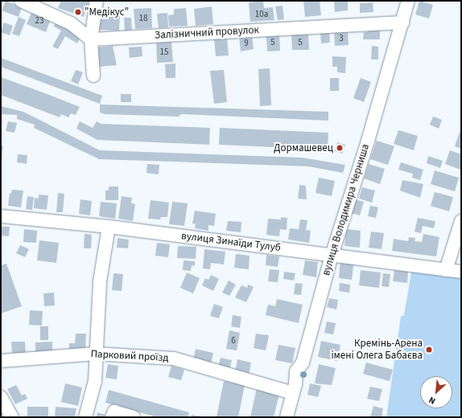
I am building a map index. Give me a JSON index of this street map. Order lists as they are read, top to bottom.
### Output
{
  "streets": {
    "street": [
      "Залізничний провулок",
      "вулиця Володимира Черниша",
      "вулиця Зинаїди Тулуб",
      "Парковий проїзд"
    ]
  },
  "crossings": [
    ["Залізничний провулок", "вулиця Володимира Черниша"],
    ["вулиця Володимира Черниша", "вулиця Зинаїди Тулуб"],
    ["вулиця Володимира Черниша", "Парковий проїзд"]
  ],
  "places": ["\"Медікус\"", "Дормашевец", "Кремінь-Арена імені Олега Бабаєва"],
  "house_numbers": [
    "10а",
    "18",
    "23",
    "3",
    "5",
    "5",
    "9",
    "15",
    "6"
  ],
  "north": "bottom left"
}
